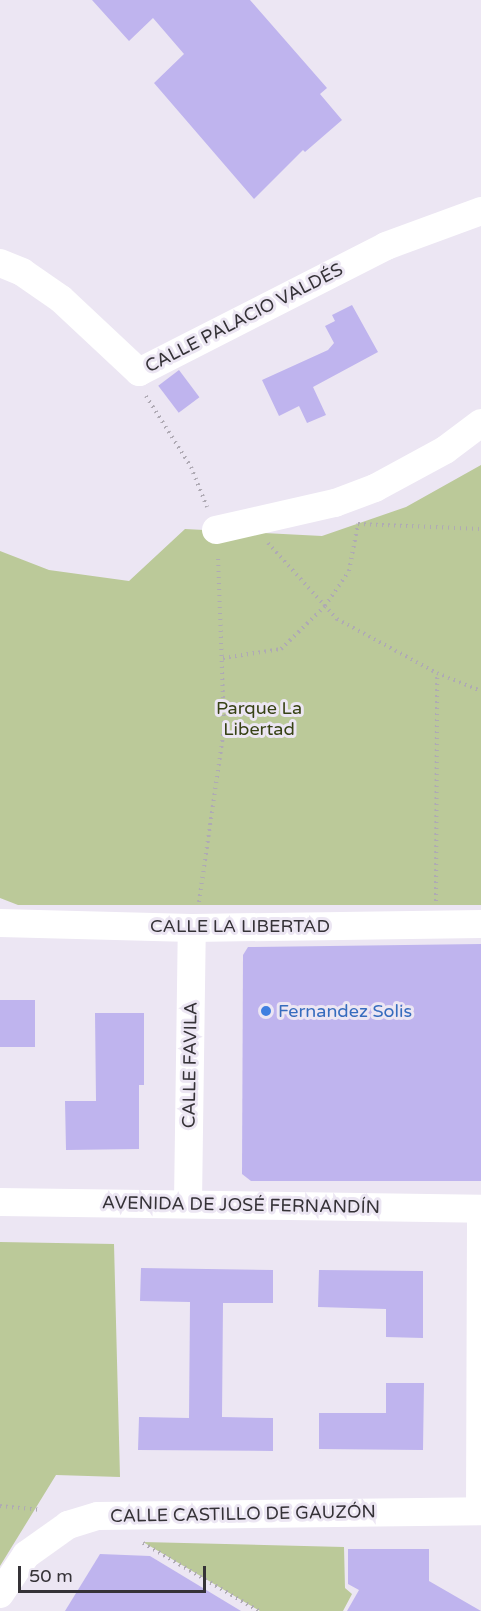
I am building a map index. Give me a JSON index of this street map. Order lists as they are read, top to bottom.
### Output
{
  "streets": {
    "street": [
      "CALLE PALACIO VALDÉS",
      "CALLE LA LIBERTAD",
      "CALLE FAVILA",
      "AVENIDA DE JOSÉ FERNANDÍN",
      "CALLE CASTILLO DE GAUZÓN"
    ]
  },
  "crossings": [
    ["CALLE LA LIBERTAD", "CALLE FAVILA"],
    ["CALLE FAVILA", "AVENIDA DE JOSÉ FERNANDÍN"]
  ],
  "parks": ["Parque La Libertad"],
  "places": ["Fernandez Solis"],
  "scale_bar": "50 m"
}
